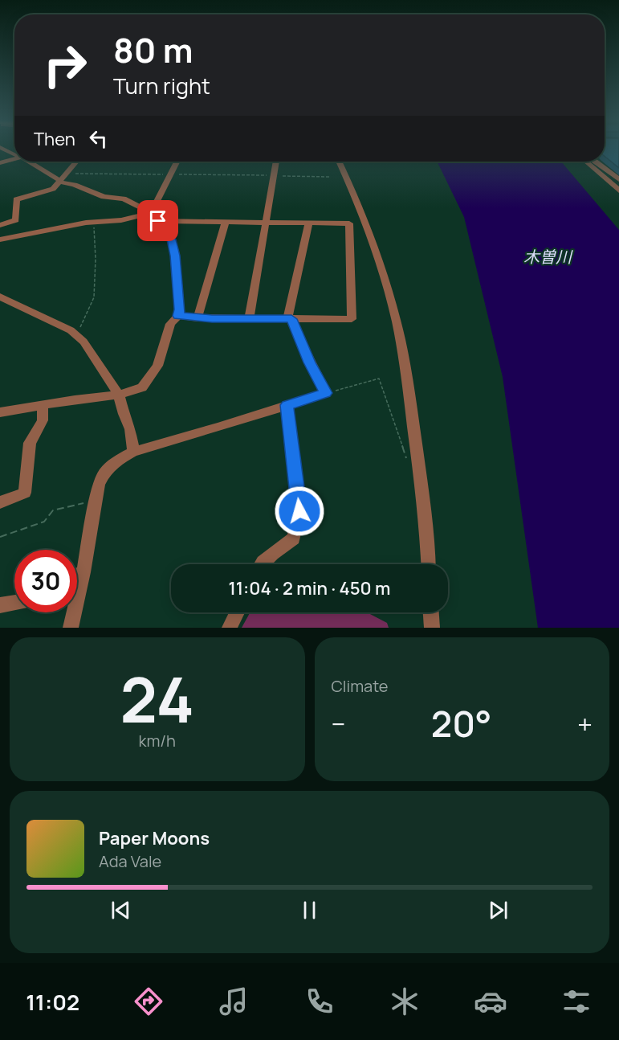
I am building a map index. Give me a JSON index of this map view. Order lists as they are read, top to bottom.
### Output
{
  "water": ["木曽川"],
  "page": {
    "turn": ["80 m", "Turn right"],
    "then": "Then",
    "limit": "30",
    "trip": "11:04 · 2 min · 450 m",
    "tile": [
      ["24", "km/h"],
      "Climate"
    ],
    "heat": ["−", "20°", "+"],
    "song": ["Paper Moons", "Ada Vale"],
    "tabs": "11:02"
  }
}
